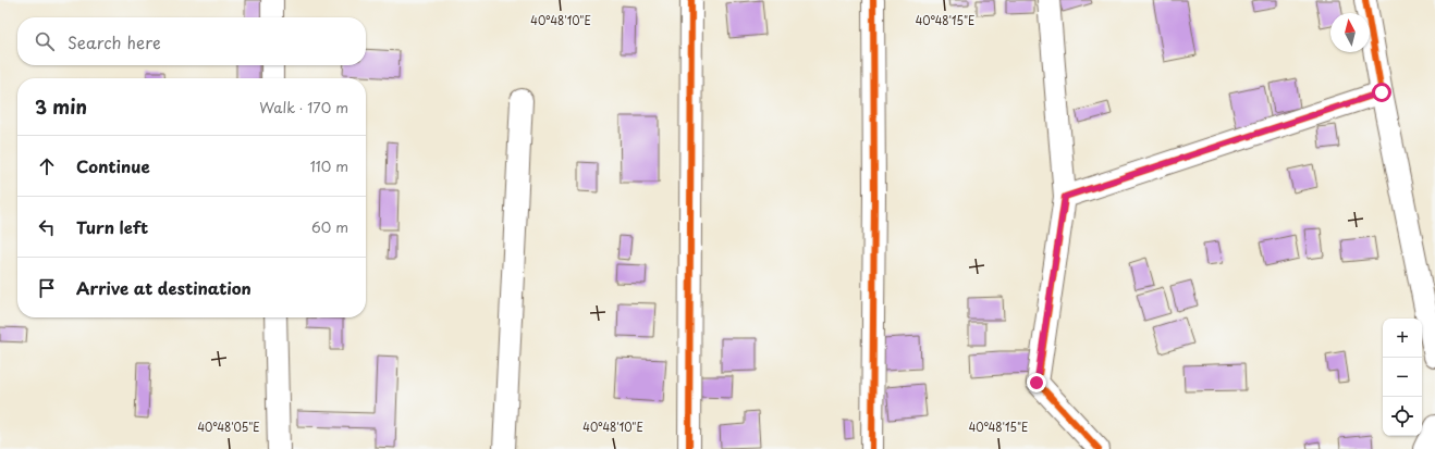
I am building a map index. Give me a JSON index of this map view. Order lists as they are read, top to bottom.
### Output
{
  "north": "top",
  "page": {
    "search": "Search here",
    "heading": ["3 min", "Walk · 170 m"],
    "list": [
      ["Continue", "110 m"],
      ["Turn left", "60 m"],
      "Arrive at destination"
    ],
    "map_buttons": ["+", "−"]
  },
  "coordinates": ["40°48'10\"E", "40°48'15\"E", "40°48'05\"E"]
}
